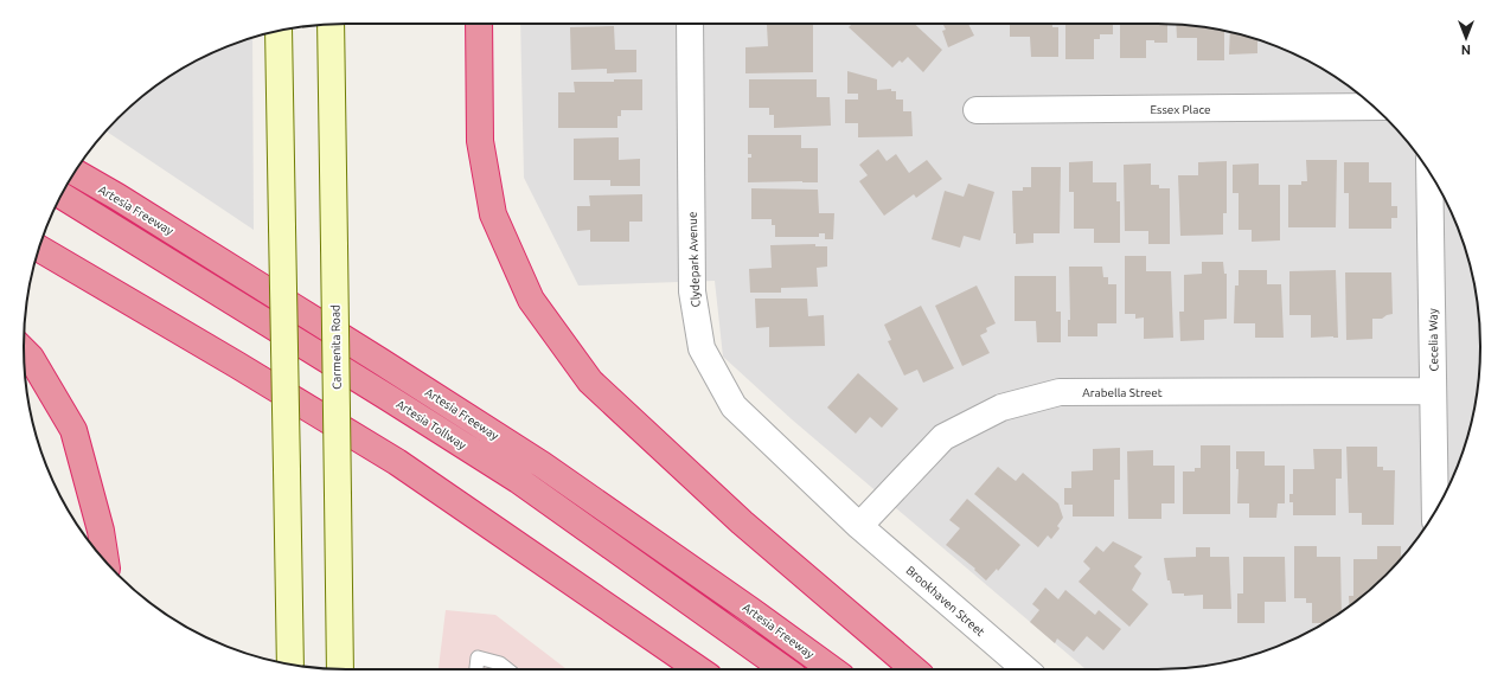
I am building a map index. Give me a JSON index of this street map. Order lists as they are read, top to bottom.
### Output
{
  "streets": {
    "highway": ["Artesia Freeway", "Artesia Tollway"],
    "main road": ["Carmenita Road"],
    "street": [
      "Essex Place",
      "Clydepark Avenue",
      "Cecelia Way",
      "Arabella Street",
      "Brookhaven Street"
    ]
  },
  "crossings": [
    ["Clydepark Avenue", "Arabella Street"],
    ["Clydepark Avenue", "Brookhaven Street"],
    ["Cecelia Way", "Arabella Street"],
    ["Arabella Street", "Brookhaven Street"]
  ],
  "north": "bottom"
}
